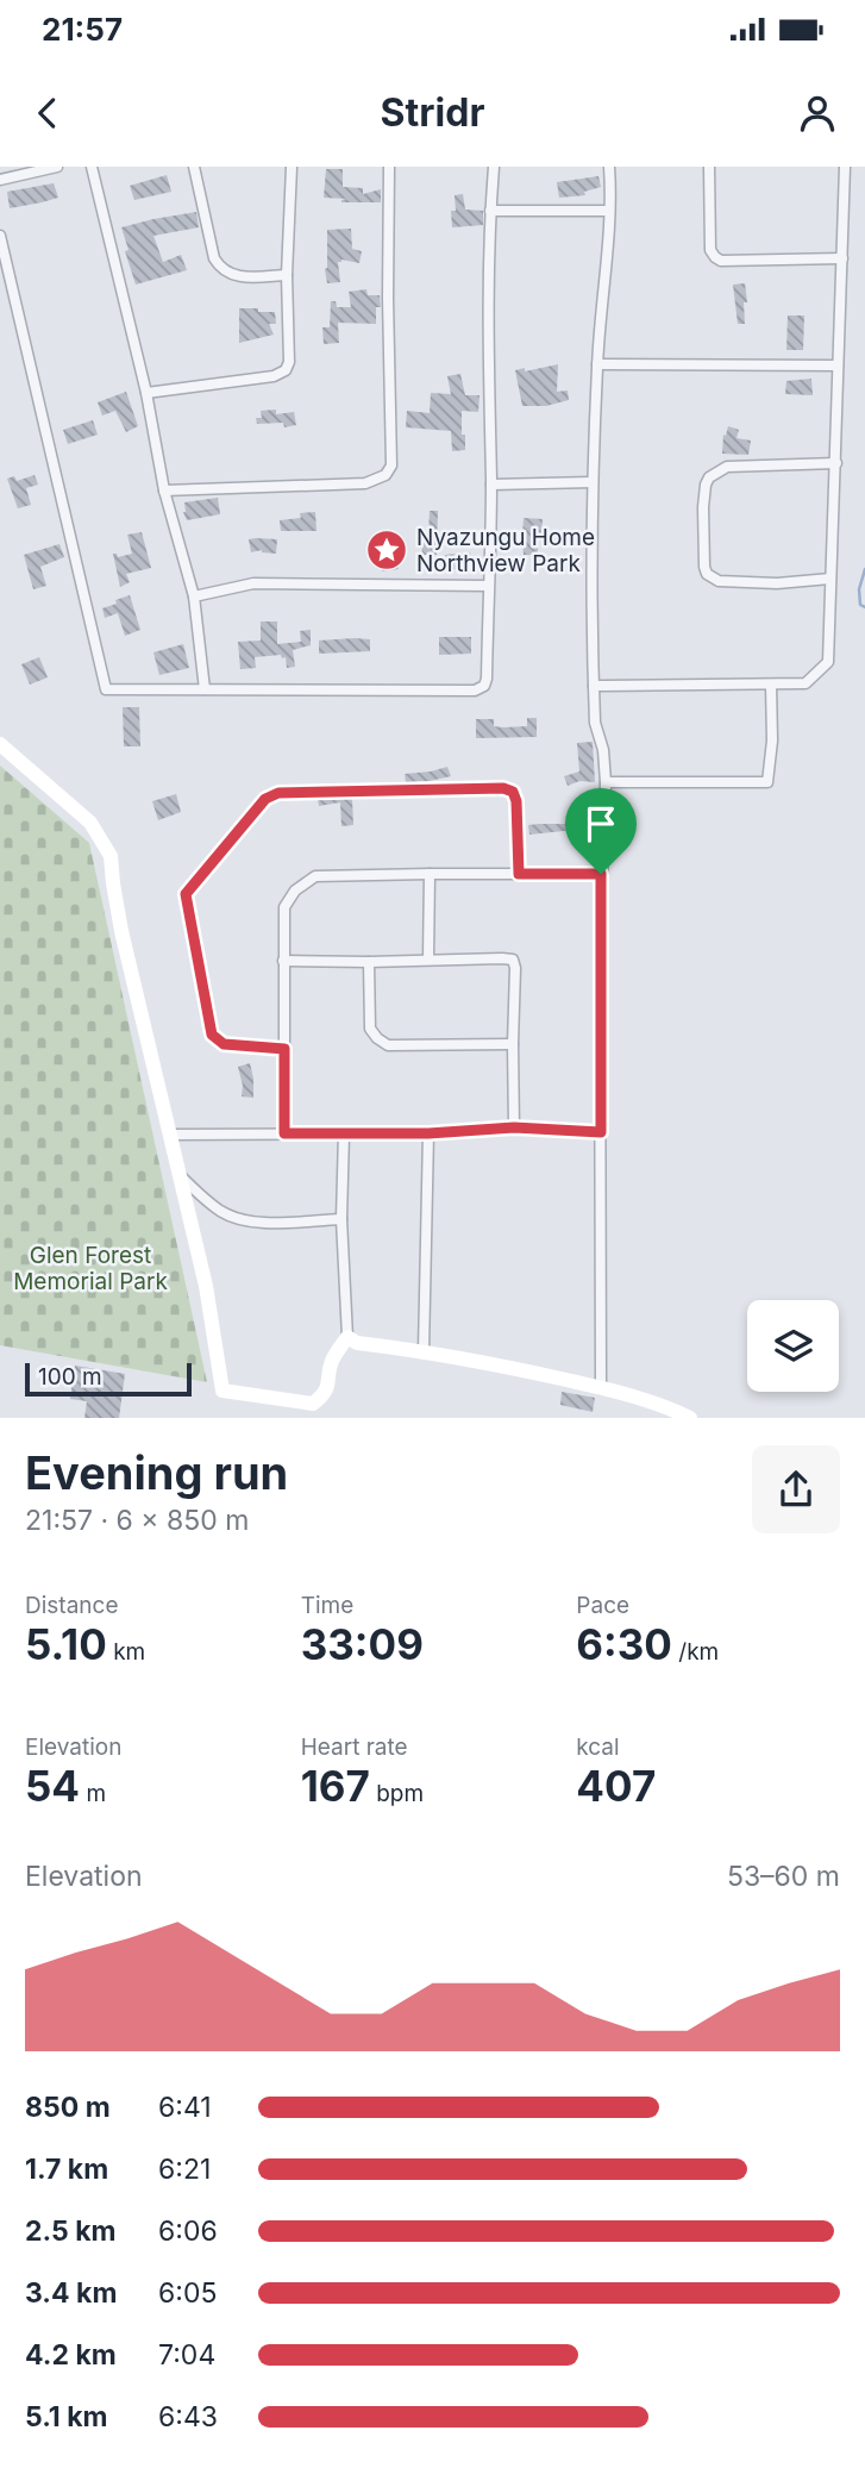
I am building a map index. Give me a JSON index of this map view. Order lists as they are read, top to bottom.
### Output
{
  "parks": ["Glen Forest Memorial Park"],
  "places": {
    "place": ["Nyazungu Home Northview Park"]
  },
  "scale_bar": "100 m",
  "page": {
    "status": "21:57",
    "header": "Stridr",
    "scale": "100 m",
    "heading": ["Evening run", "21:57 · 6 × 850 m"],
    "stats": [
      ["Distance", "5.10 km"],
      ["Time", "33:09"],
      ["Pace", "6:30 /km"],
      ["Elevation", "54 m"],
      ["Heart rate", "167 bpm"],
      ["kcal", "407"]
    ],
    "chart": ["Elevation", "53–60 m"],
    "list": [
      {
        "name": "850 m",
        "note": "6:41"
      },
      {
        "name": "1.7 km",
        "note": "6:21"
      },
      {
        "name": "2.5 km",
        "note": "6:06"
      },
      {
        "name": "3.4 km",
        "note": "6:05"
      },
      {
        "name": "4.2 km",
        "note": "7:04"
      },
      {
        "name": "5.1 km",
        "note": "6:43"
      }
    ]
  }
}
